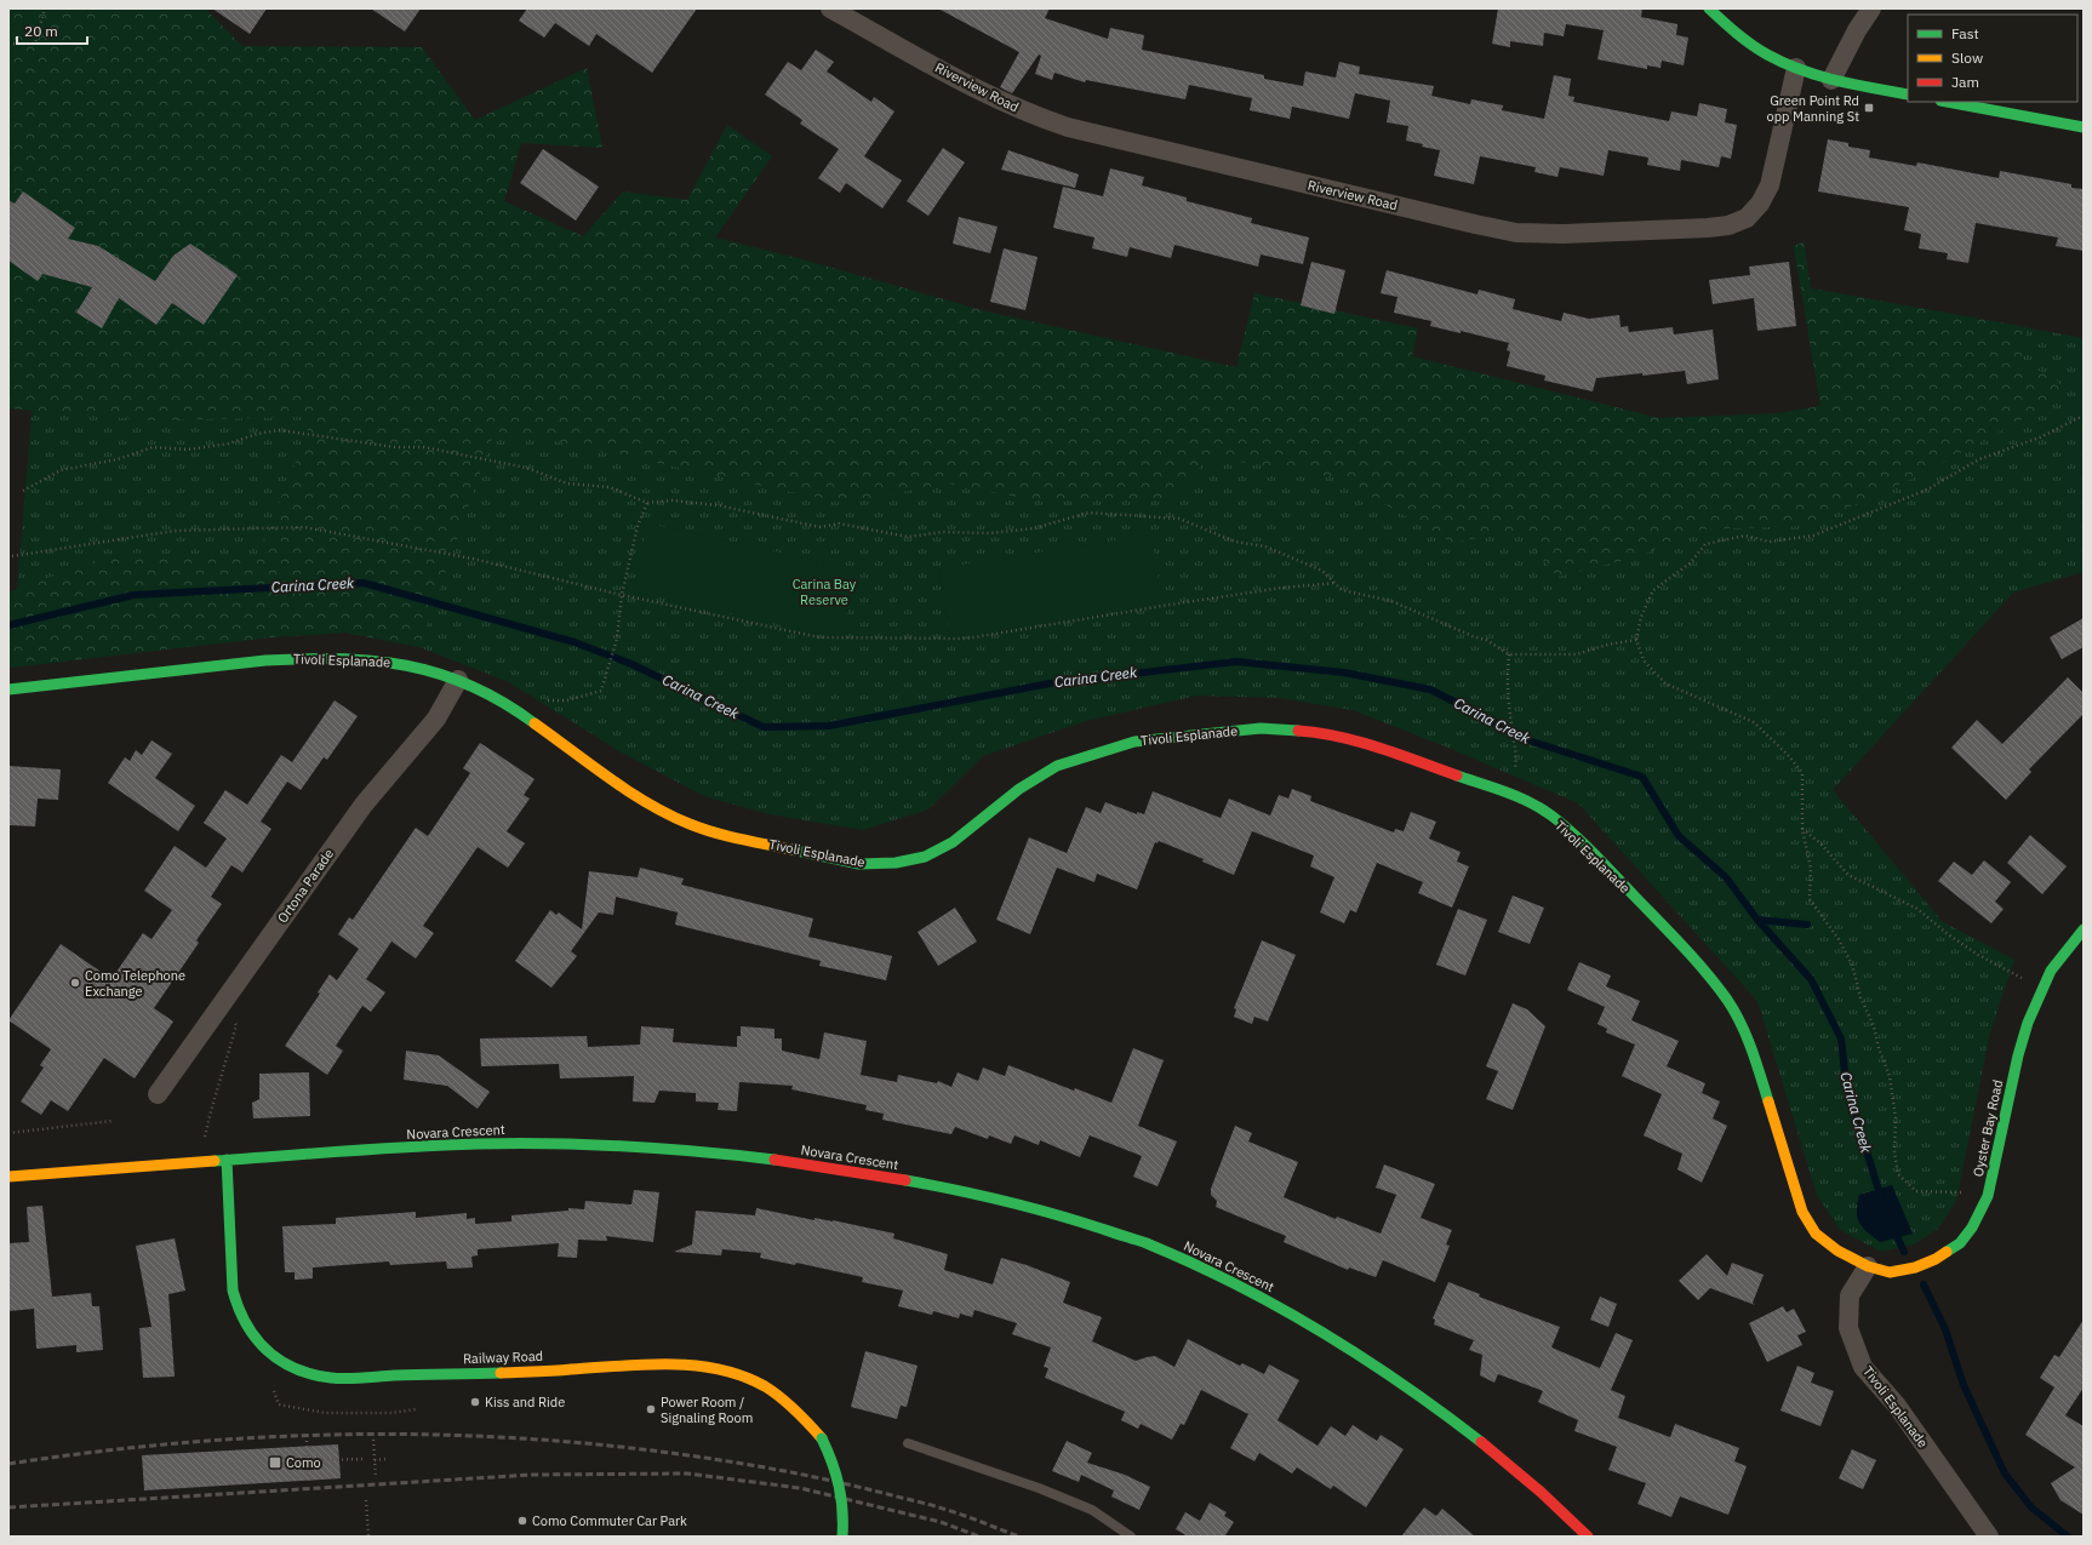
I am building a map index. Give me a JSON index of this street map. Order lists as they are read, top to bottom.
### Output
{
  "streets": {
    "street": [
      "Riverview Road",
      "Tivoli Esplanade",
      "Ortona Parade",
      "Oyster Bay Road",
      "Novara Crescent",
      "Railway Road"
    ]
  },
  "crossings": [
    ["Tivoli Esplanade", "Ortona Parade"],
    ["Tivoli Esplanade", "Oyster Bay Road"],
    ["Novara Crescent", "Railway Road"]
  ],
  "water": ["Carina Creek"],
  "parks": ["Carina Bay Reserve"],
  "places": {
    "transit": ["Green Point Rd opp Manning St", "Como"],
    "other": [
      "Como Telephone Exchange",
      "Kiss and Ride",
      "Power Room / Signaling Room",
      "Como Commuter Car Park"
    ]
  },
  "legend": ["Fast", "Slow", "Jam"],
  "scale_bar": "20 m"
}
